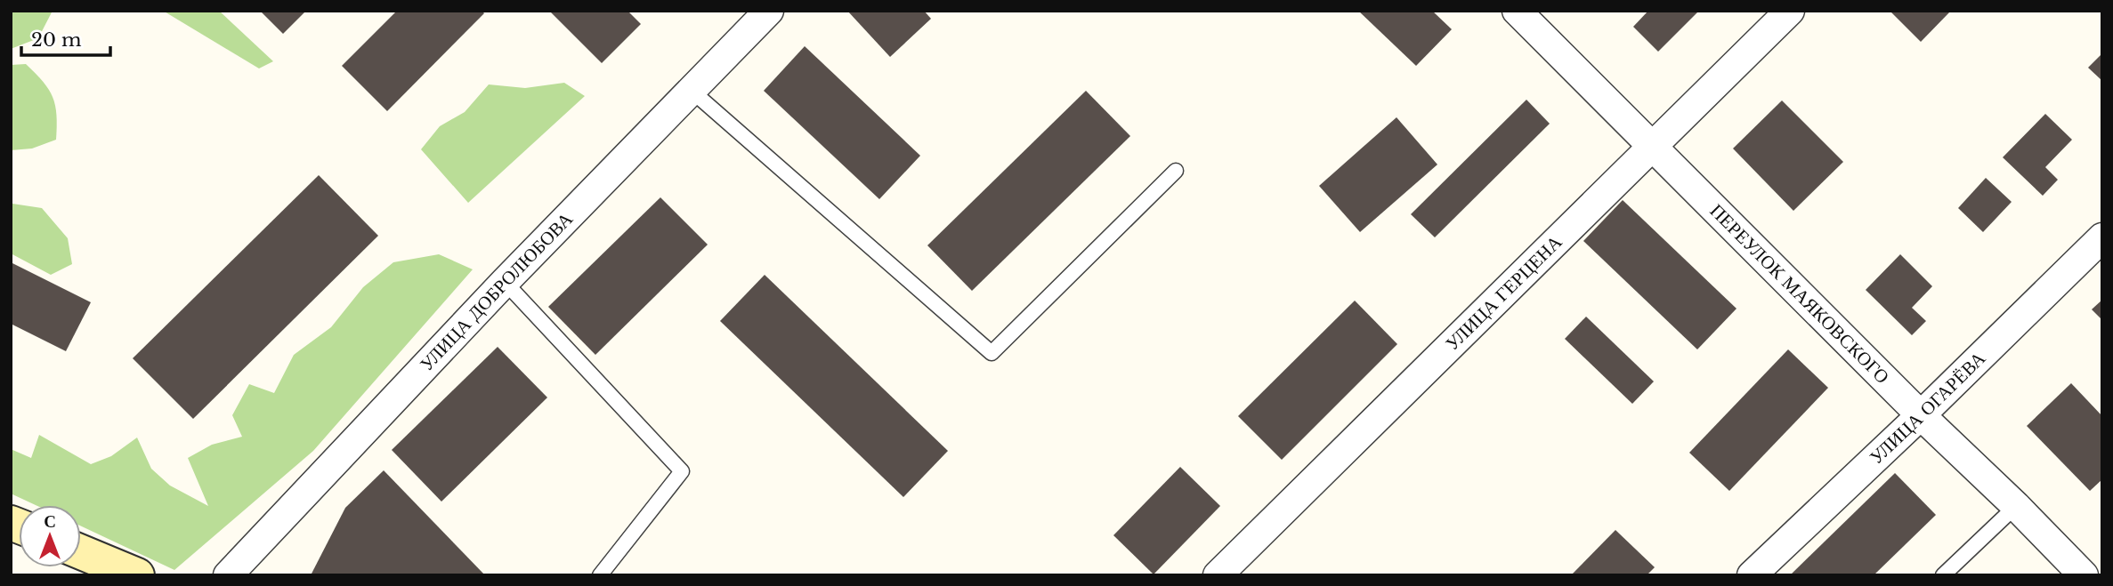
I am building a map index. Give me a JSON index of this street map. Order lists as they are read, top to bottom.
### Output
{
  "streets": {
    "street": [
      "УЛИЦА ДОБРОЛЮБОВА",
      "УЛИЦА ГЕРЦЕНА",
      "ПЕРЕУЛОК МАЯКОВСКОГО",
      "УЛИЦА ОГАРЁВА"
    ]
  },
  "crossings": [
    ["УЛИЦА ГЕРЦЕНА", "ПЕРЕУЛОК МАЯКОВСКОГО"],
    ["ПЕРЕУЛОК МАЯКОВСКОГО", "УЛИЦА ОГАРЁВА"]
  ],
  "scale_bar": "20 m",
  "north": "top"
}
